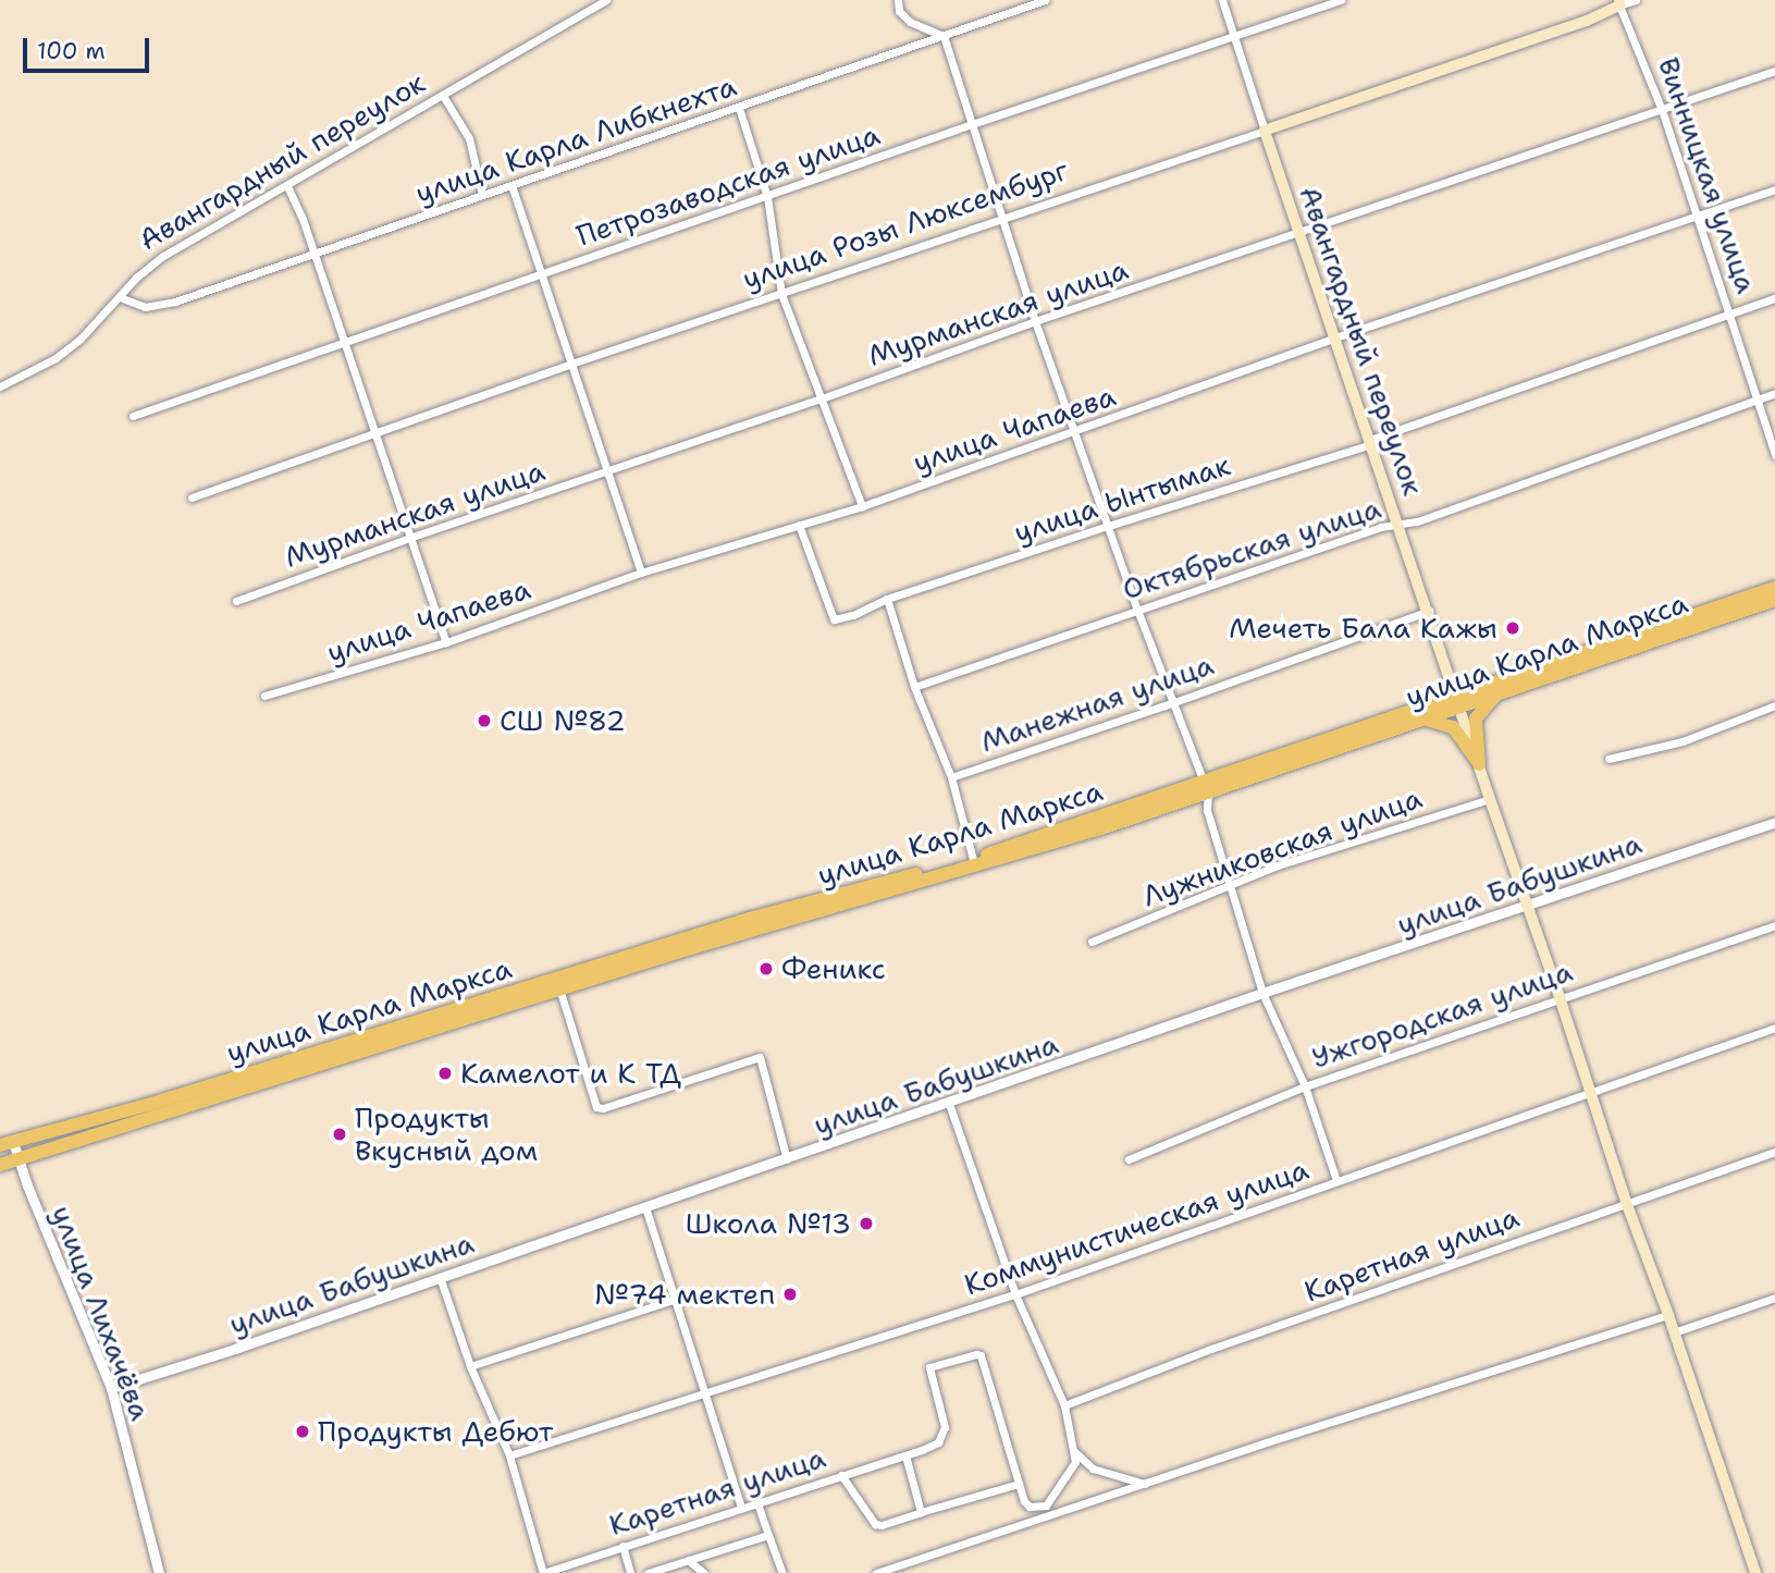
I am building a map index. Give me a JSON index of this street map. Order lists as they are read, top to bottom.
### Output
{
  "streets": {
    "main road": ["Авангардный переулок", "улица Розы Люксембург", "улица Карла Маркса"],
    "street": [
      "улица Карла Либкнехта",
      "Винницкая улица",
      "Петрозаводская улица",
      "Мурманская улица",
      "улица Чапаева",
      "улица Ынтымак",
      "Октябрьская улица",
      "Манежная улица",
      "Лужниковская улица",
      "улица Бабушкина",
      "Ужгородская улица",
      "Коммунистическая улица",
      "Каретная улица",
      "улица Лихачёва"
    ]
  },
  "crossings": [
    ["улица Карла Либкнехта", "Авангардный переулок"],
    ["Авангардный переулок", "Петрозаводская улица"],
    ["Авангардный переулок", "улица Розы Люксембург"],
    ["Авангардный переулок", "Мурманская улица"],
    ["Авангардный переулок", "улица Чапаева"],
    ["Авангардный переулок", "улица Ынтымак"],
    ["Авангардный переулок", "Октябрьская улица"],
    ["Авангардный переулок", "улица Карла Маркса"],
    ["Авангардный переулок", "Манежная улица"],
    ["Авангардный переулок", "Лужниковская улица"],
    ["Авангардный переулок", "улица Бабушкина"],
    ["Авангардный переулок", "Ужгородская улица"],
    ["Авангардный переулок", "Коммунистическая улица"],
    ["Авангардный переулок", "Каретная улица"],
    ["Винницкая улица", "улица Розы Люксембург"],
    ["Винницкая улица", "Мурманская улица"],
    ["Винницкая улица", "улица Чапаева"],
    ["Винницкая улица", "улица Ынтымак"],
    ["Винницкая улица", "Октябрьская улица"],
    ["улица Чапаева", "улица Ынтымак"],
    ["улица Бабушкина", "улица Лихачёва"]
  ],
  "places": [
    "Мечеть Бала Кажы",
    "СШ №82",
    "Феникс",
    "Камелот и К ТД",
    "Продукты Вкусный дом",
    "Школа №13",
    "№74 мектеп",
    "Продукты Дебют"
  ],
  "scale_bar": "100 m"
}
